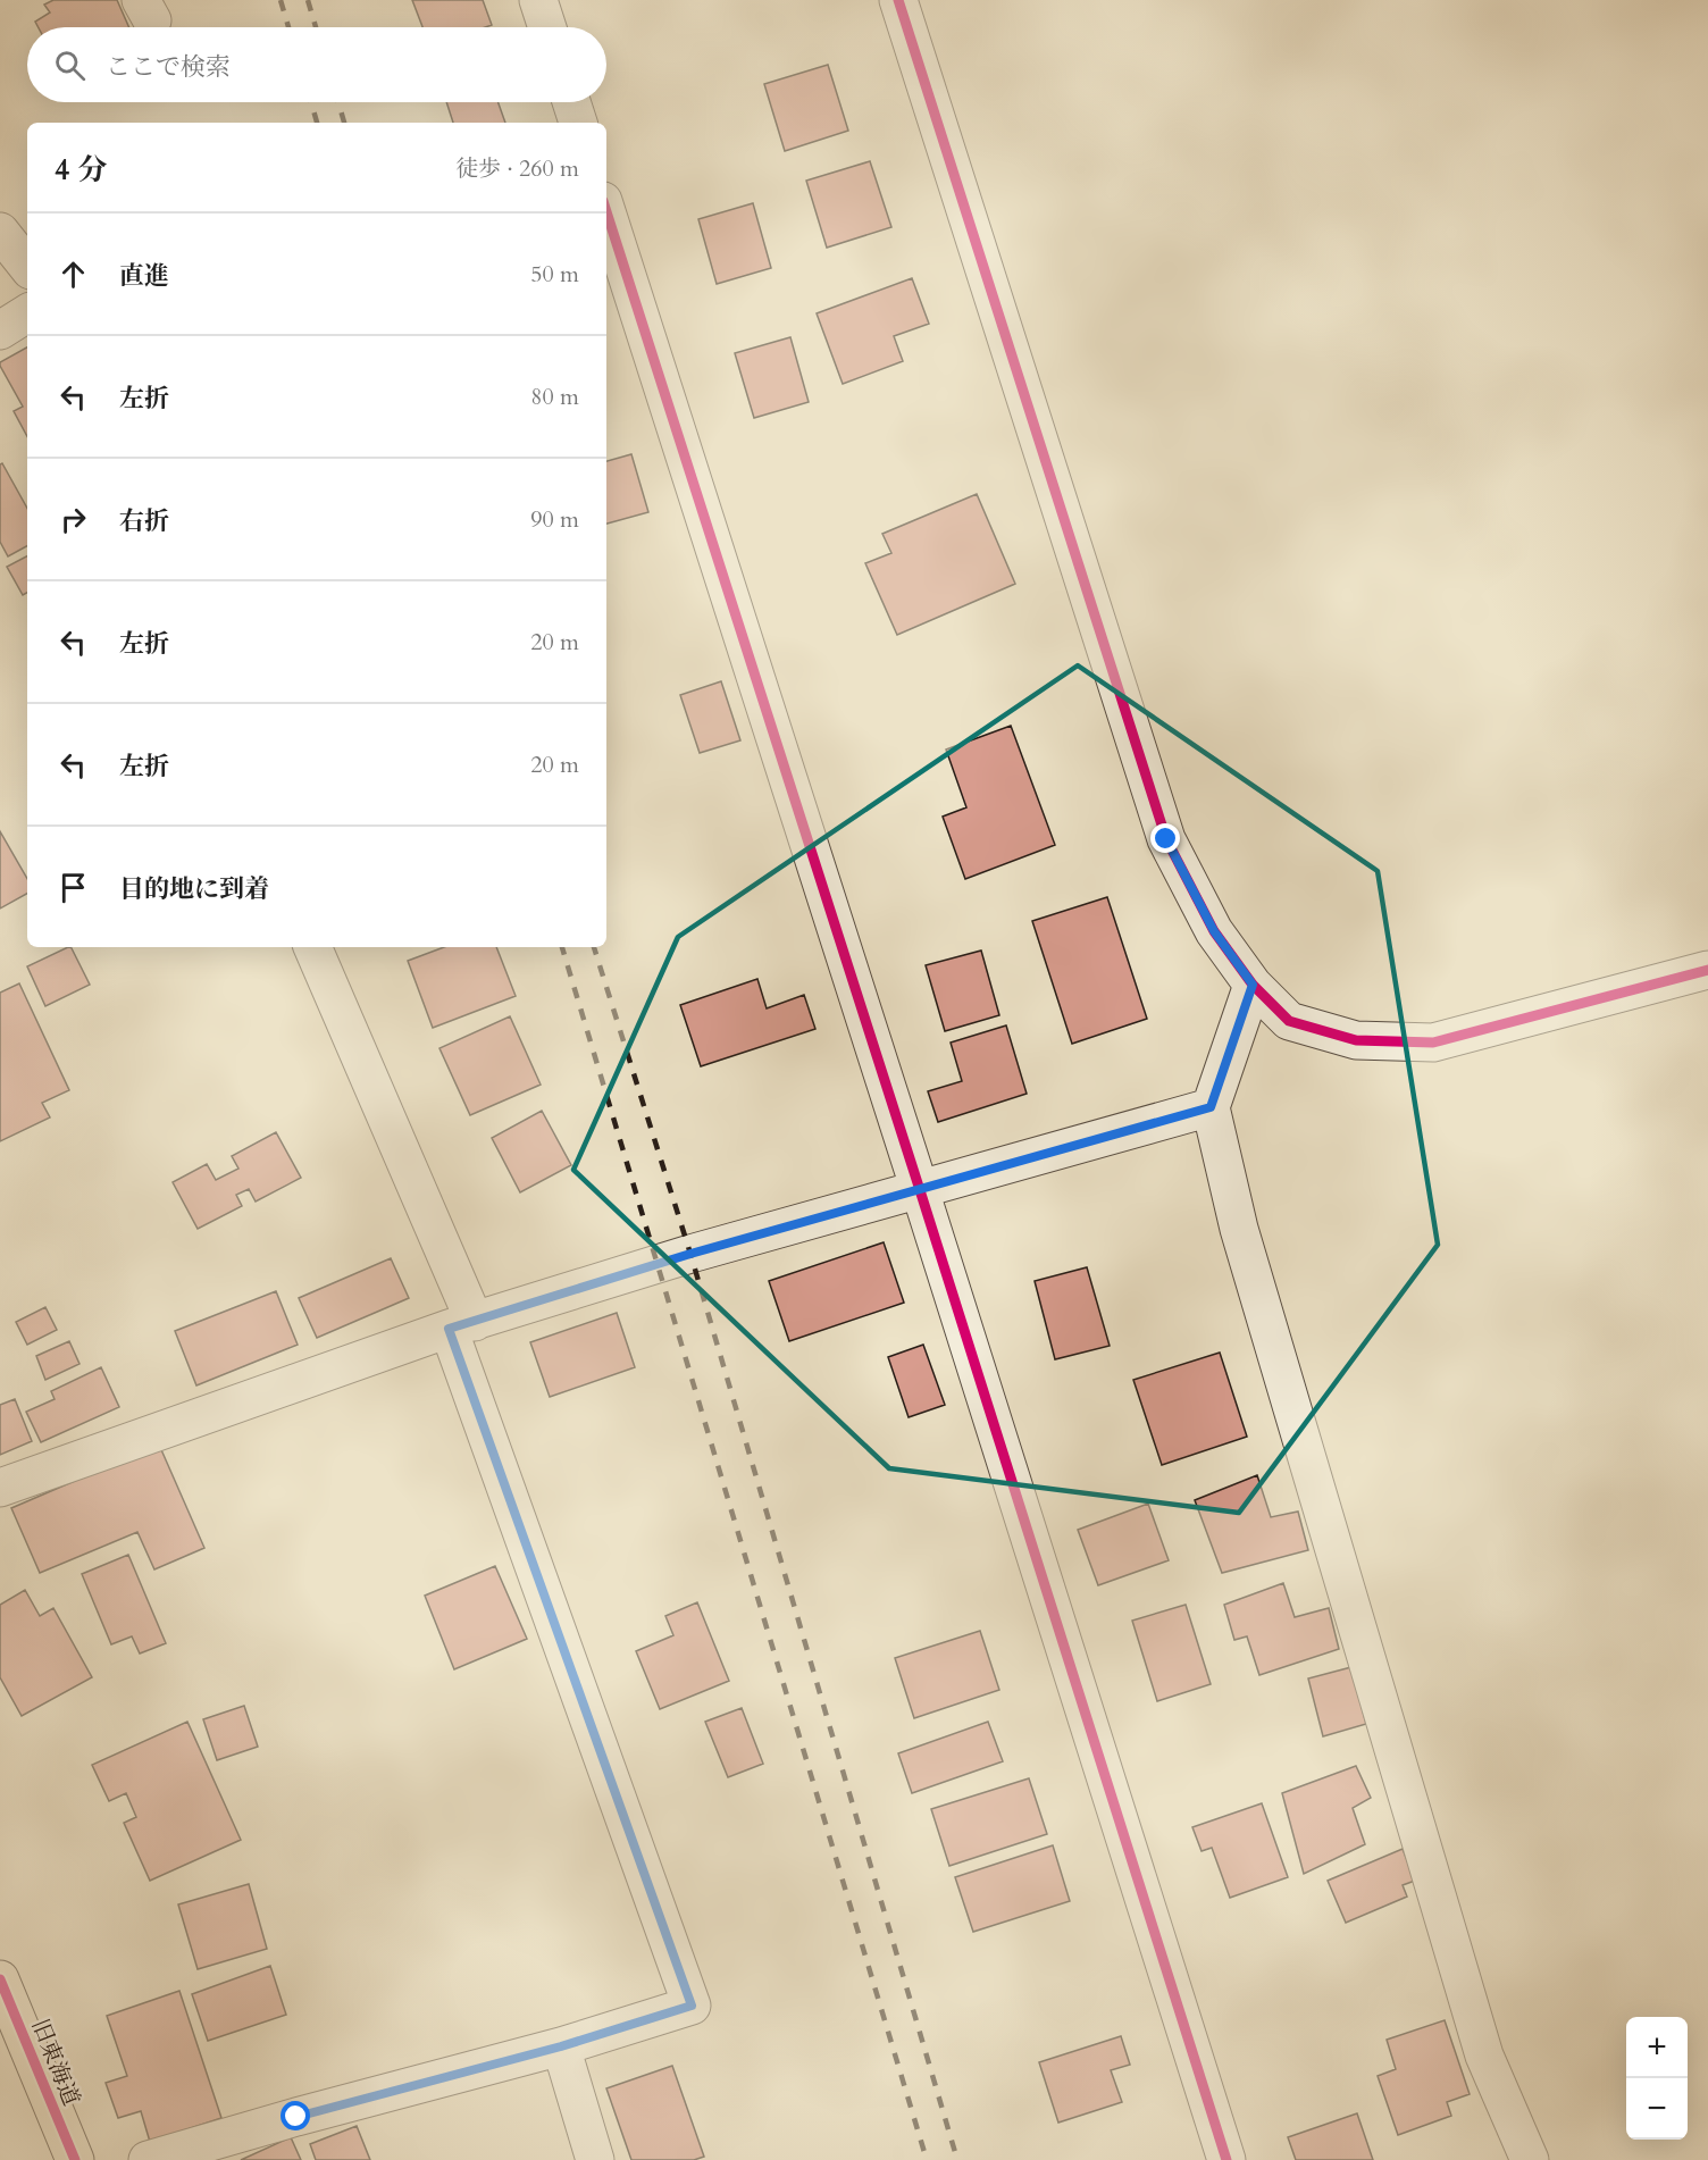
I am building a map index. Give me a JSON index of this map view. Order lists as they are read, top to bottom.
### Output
{
  "streets": {
    "main road": ["旧東海道"]
  },
  "page": {
    "search": "ここで検索",
    "heading": ["4 分", "徒歩 · 260 m"],
    "list": [
      ["直進", "50 m"],
      ["左折", "80 m"],
      ["右折", "90 m"],
      ["左折", "20 m"],
      ["左折", "20 m"],
      "目的地に到着"
    ],
    "map_buttons": ["+", "−"]
  }
}
